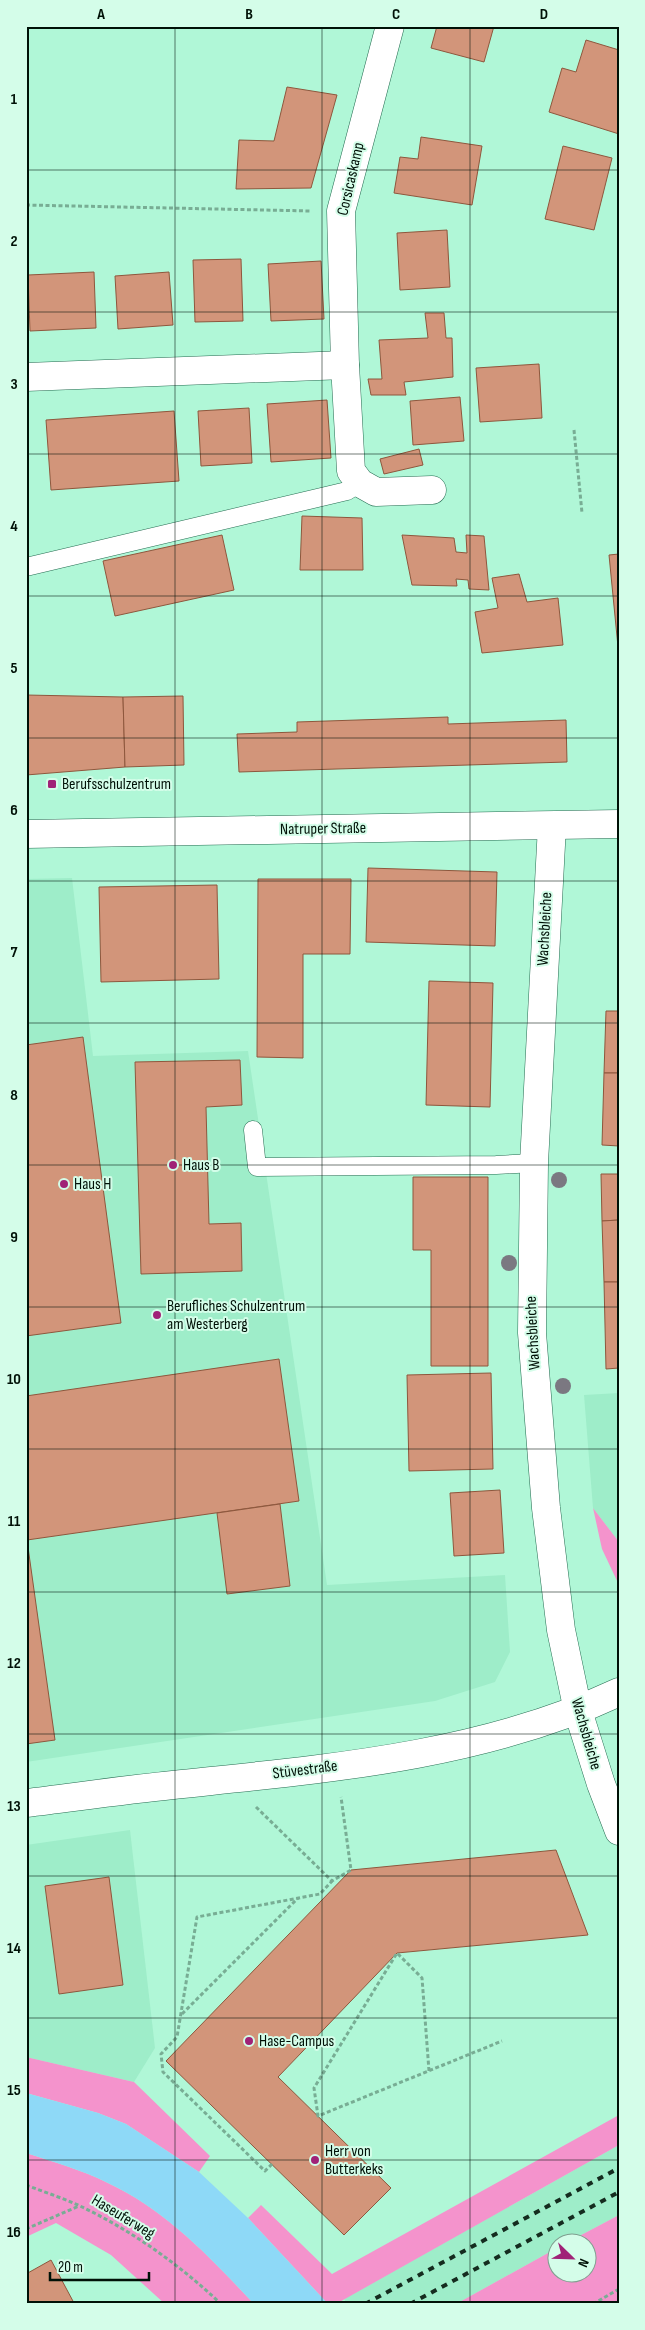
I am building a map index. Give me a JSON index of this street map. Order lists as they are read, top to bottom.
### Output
{
  "streets": {
    "street": [
      "Corsicaskamp",
      "Natruper Straße",
      "Wachsbleiche",
      "Stüvestraße"
    ],
    "path": ["Haseuferweg"]
  },
  "crossings": [
    ["Natruper Straße", "Wachsbleiche"],
    ["Wachsbleiche", "Stüvestraße"]
  ],
  "places": {
    "transit": ["Berufsschulzentrum"],
    "other": [
      "Haus B",
      "Haus H",
      "Berufliches Schulzentrum am Westerberg",
      "Hase-Campus",
      "Herr von Butterkeks"
    ]
  },
  "scale_bar": "20 m",
  "north": "bottom right",
  "grid": {
    "columns": [
      "A",
      "B",
      "C",
      "D"
    ],
    "rows": [
      "1",
      "2",
      "3",
      "4",
      "5",
      "6",
      "7",
      "8",
      "9",
      "10",
      "11",
      "12",
      "13",
      "14",
      "15",
      "16"
    ]
  }
}
